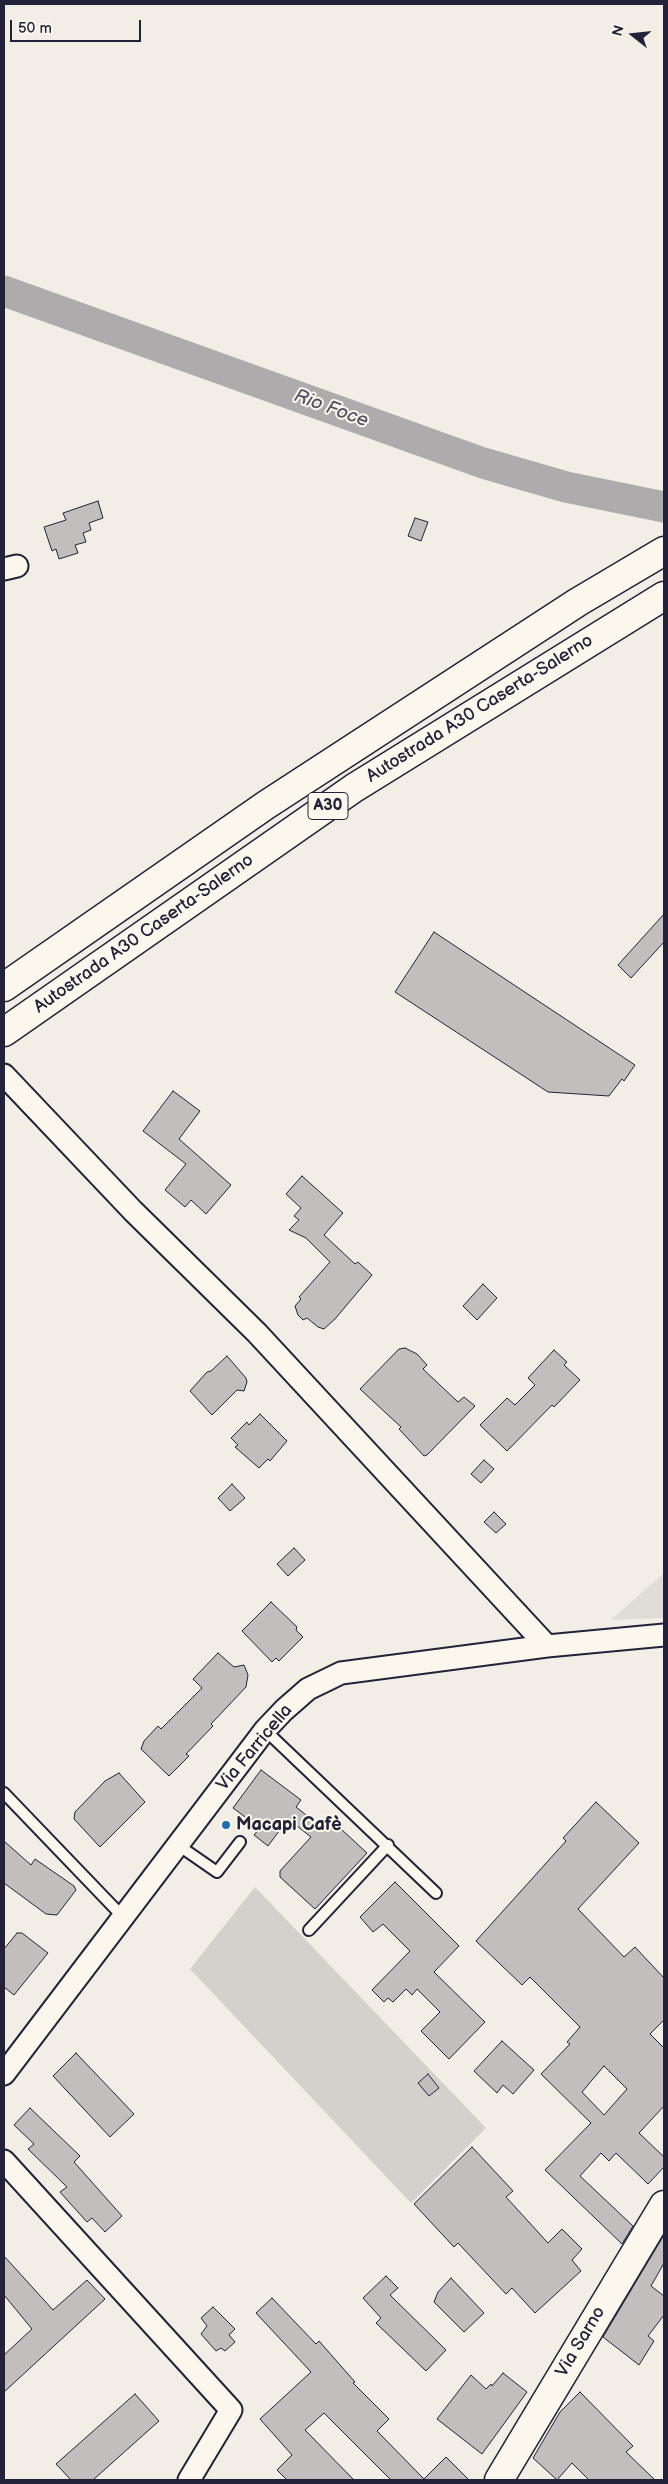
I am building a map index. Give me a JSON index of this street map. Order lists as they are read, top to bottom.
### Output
{
  "streets": {
    "main road": ["Autostrada A30 Caserta-Salerno", "A30", "Via Sarno"],
    "street": ["Via Farricella"]
  },
  "water": ["Rio Foce"],
  "places": ["Macapi Cafè"],
  "scale_bar": "50 m",
  "north": "left"
}
